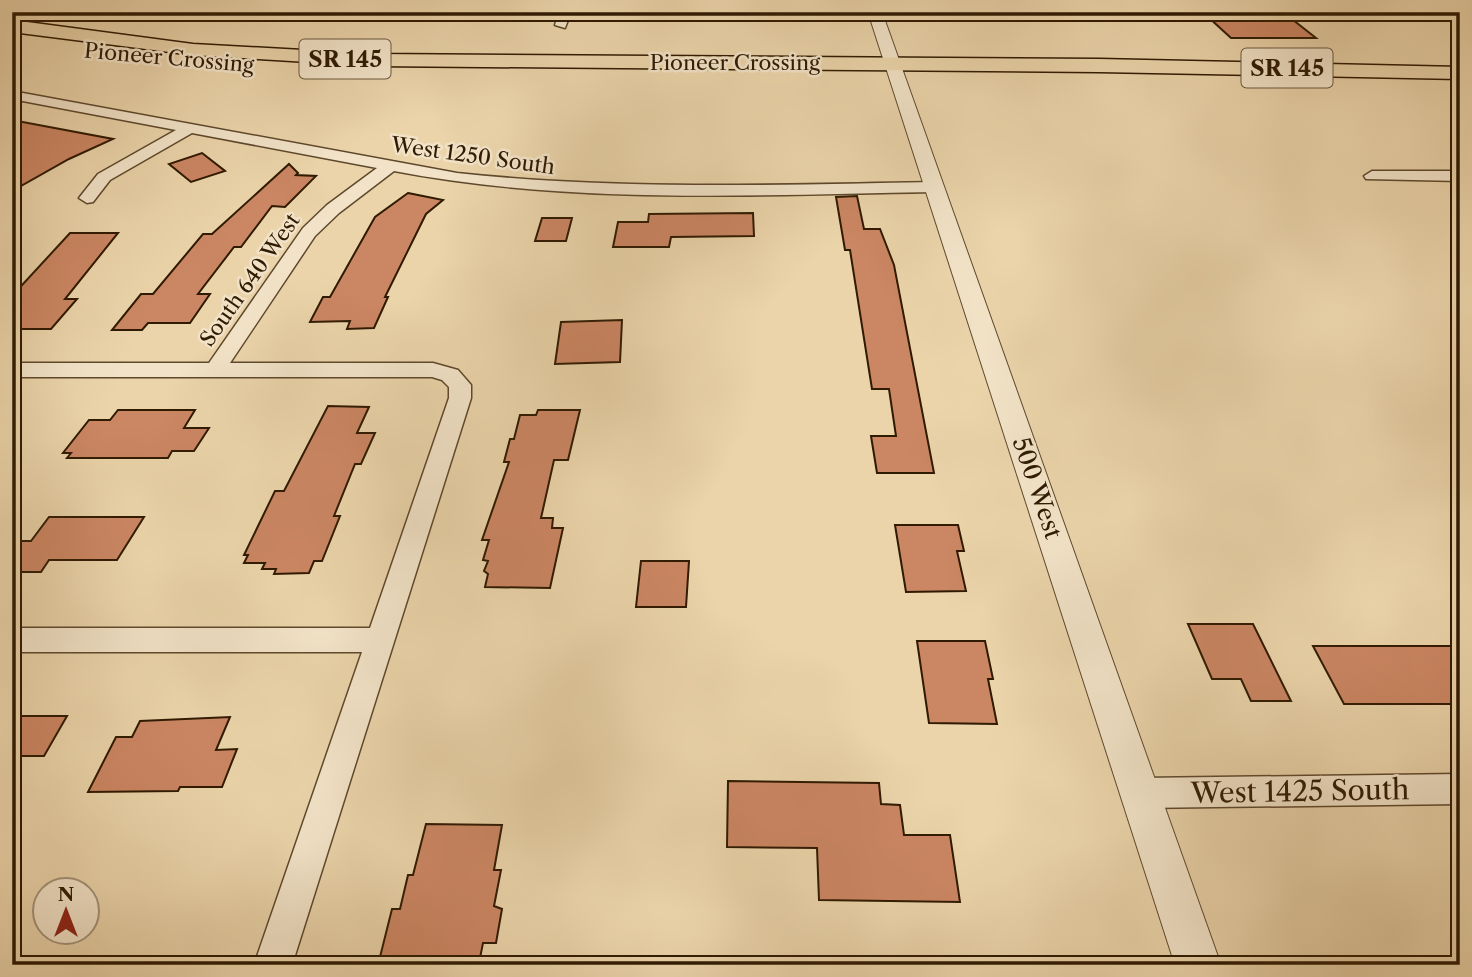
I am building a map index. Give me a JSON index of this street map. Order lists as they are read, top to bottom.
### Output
{
  "streets": {
    "highway": ["Pioneer Crossing", "SR 145"],
    "street": [
      "West 1250 South",
      "South 640 West",
      "500 West",
      "West 1425 South"
    ]
  },
  "crossings": [
    ["Pioneer Crossing", "500 West"],
    ["West 1250 South", "South 640 West"],
    ["West 1250 South", "500 West"],
    ["500 West", "West 1425 South"]
  ],
  "north": "top"
}
